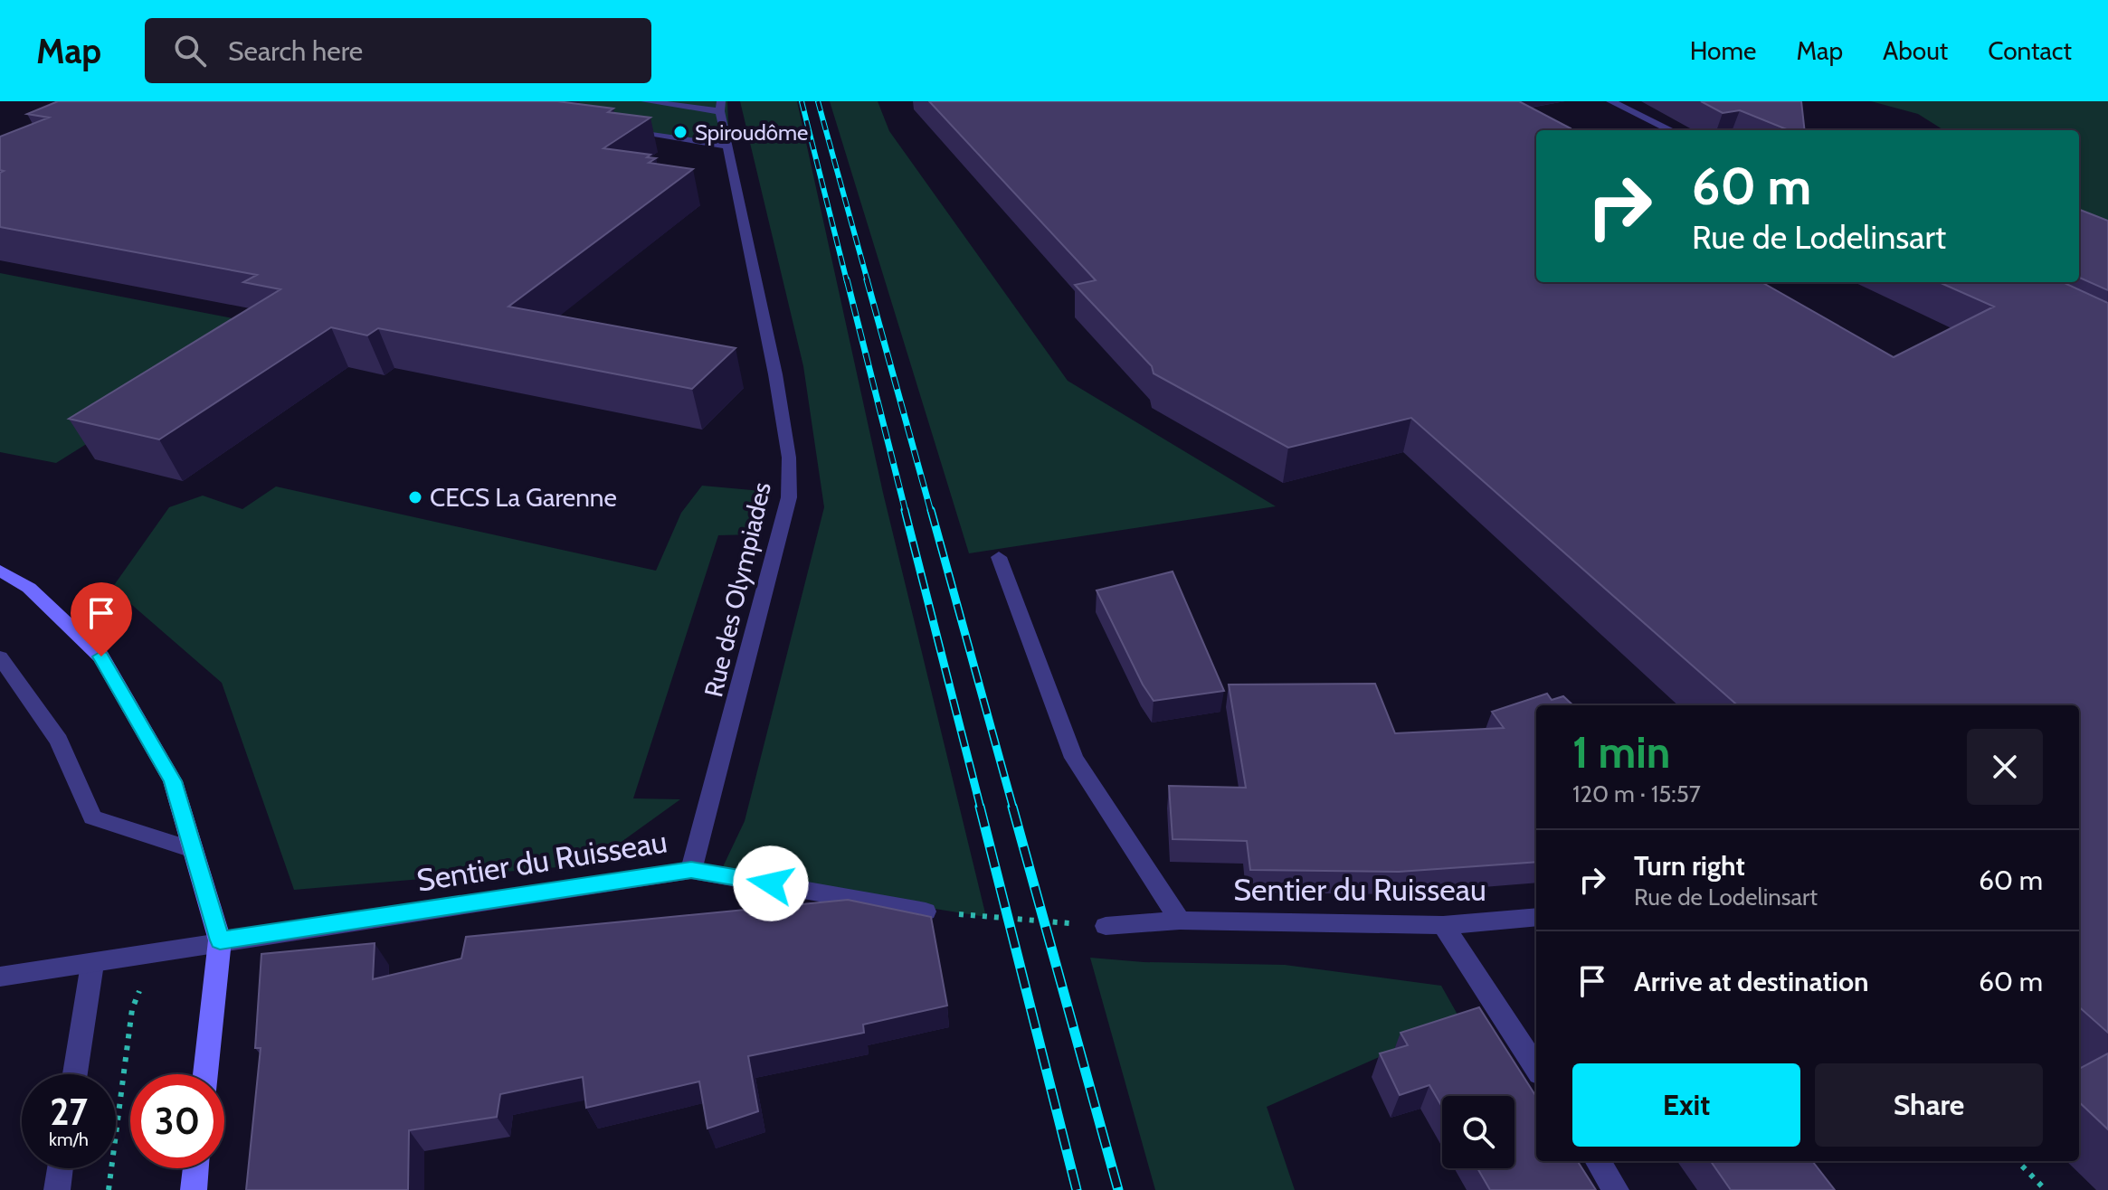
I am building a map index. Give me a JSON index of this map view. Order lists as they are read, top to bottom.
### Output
{
  "streets": {
    "street": ["Rue des Olympiades", "Sentier du Ruisseau"]
  },
  "crossings": [
    ["Rue des Olympiades", "Sentier du Ruisseau"]
  ],
  "places": ["Spiroudôme", "CECS La Garenne"],
  "page": {
    "header": "Map",
    "search": "Search here",
    "nav": [
      "Home",
      "Map",
      "About",
      "Contact"
    ],
    "turn": ["60 m", "Rue de Lodelinsart"],
    "heading": ["1 min", "120 m · 15:57"],
    "list": [
      {
        "name": "Turn right",
        "note": "Rue de Lodelinsart",
        "value": "60 m"
      },
      {
        "name": "Arrive at destination",
        "value": "60 m"
      }
    ],
    "buttons": ["Exit", "Share"],
    "speed": "27 km/h",
    "limit": "30"
  }
}
